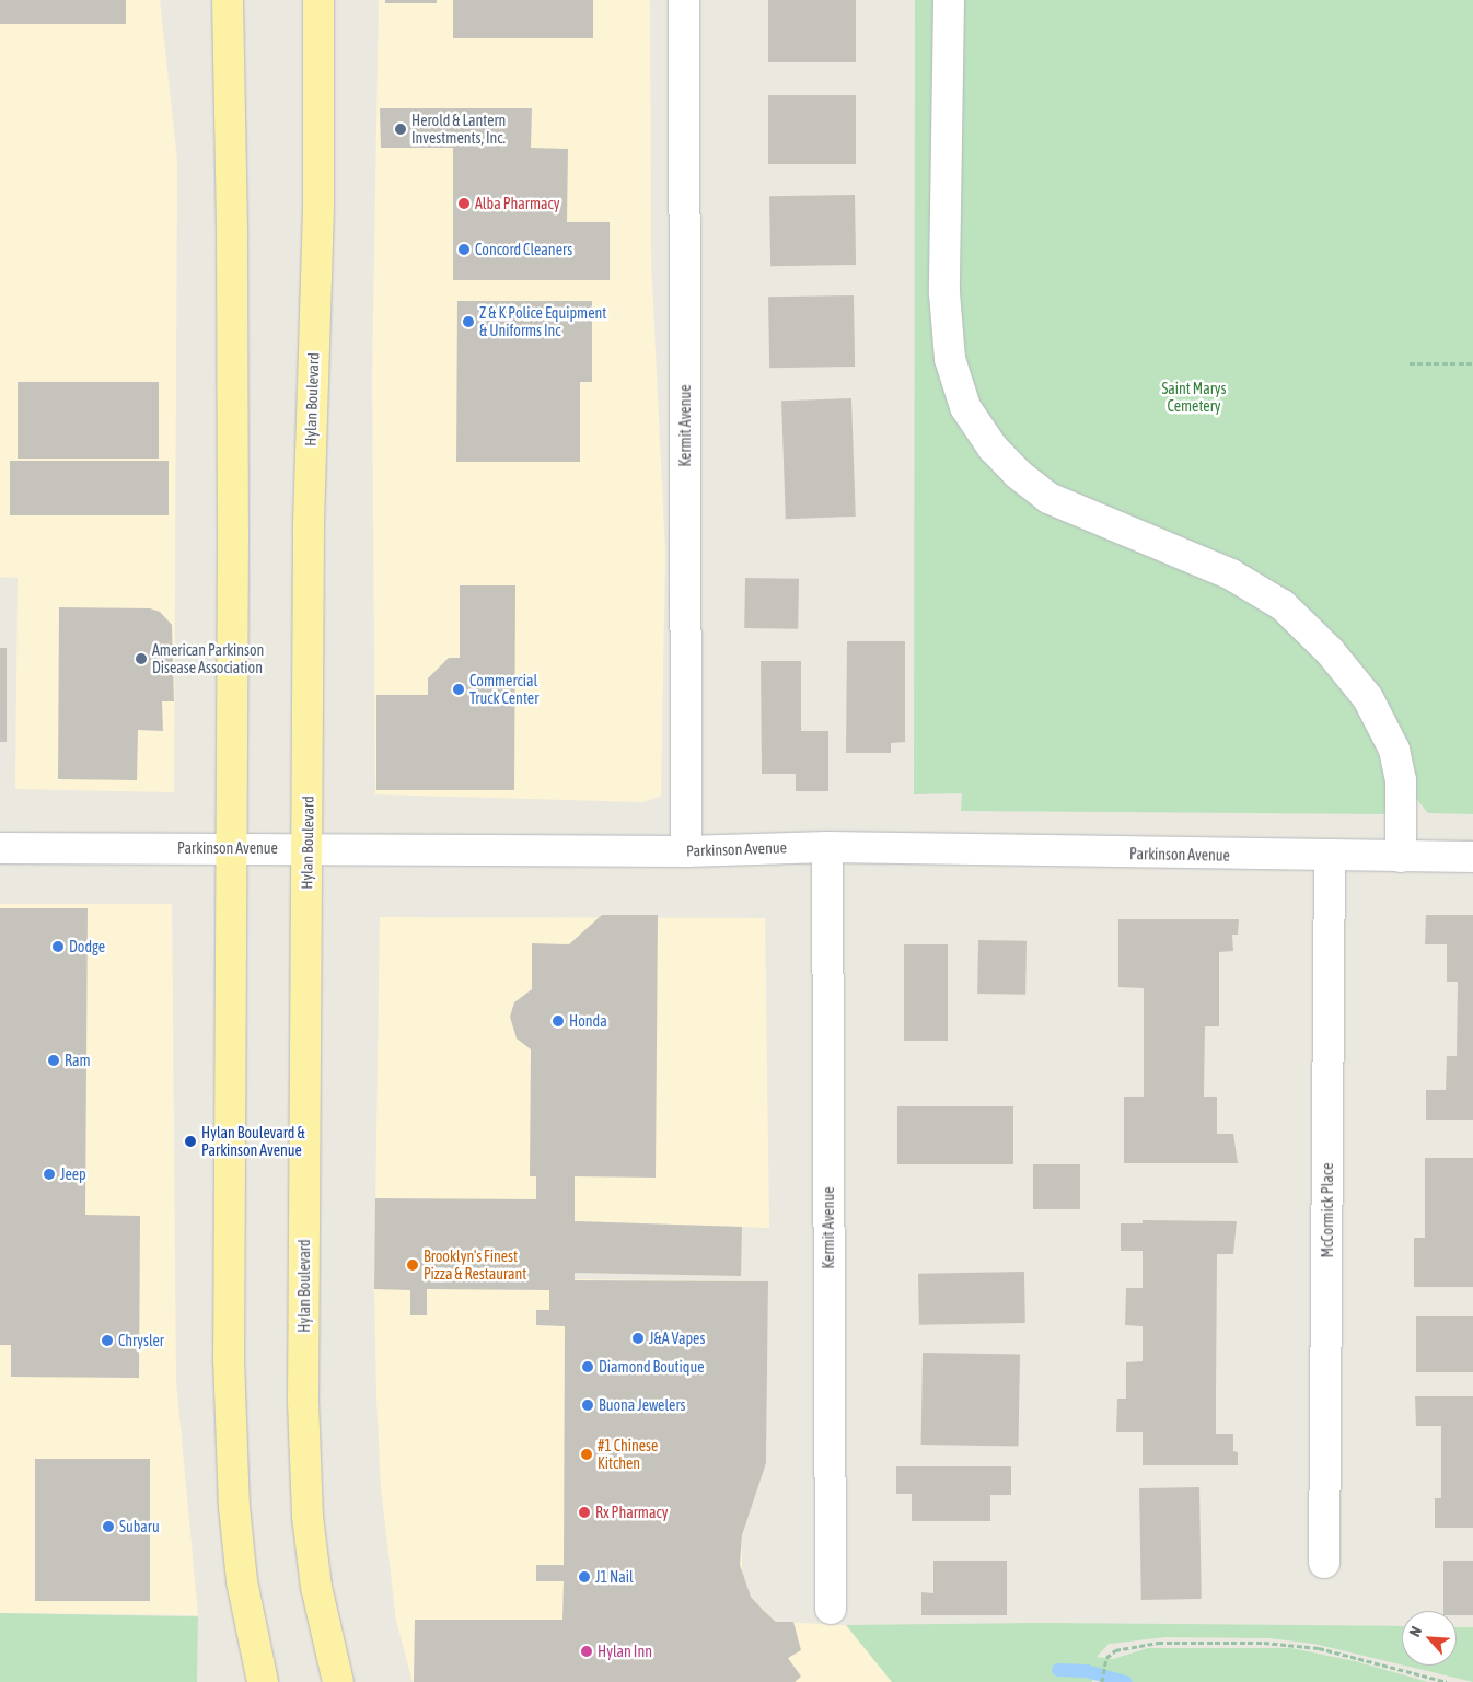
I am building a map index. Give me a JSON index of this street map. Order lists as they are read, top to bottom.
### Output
{
  "streets": {
    "main road": ["Hylan Boulevard"],
    "street": ["Kermit Avenue", "Parkinson Avenue", "McCormick Place"]
  },
  "crossings": [
    ["Hylan Boulevard", "Parkinson Avenue"],
    ["Kermit Avenue", "Parkinson Avenue"],
    ["Parkinson Avenue", "McCormick Place"]
  ],
  "parks": ["Saint Marys Cemetery"],
  "places": [
    "Herold & Lantern Investments, Inc.",
    "Alba Pharmacy",
    "Concord Cleaners",
    "Z & K Police Equipment & Uniforms Inc",
    "American Parkinson Disease Association",
    "Commercial Truck Center",
    "Dodge",
    "Honda",
    "Ram",
    "Hylan Boulevard & Parkinson Avenue",
    "Jeep",
    "Brooklyn's Finest Pizza & Restaurant",
    "J&A Vapes",
    "Chrysler",
    "Diamond Boutique",
    "Buona Jewelers",
    "#1 Chinese Kitchen",
    "Rx Pharmacy",
    "Subaru",
    "J1 Nail",
    "Hylan Inn"
  ],
  "north": "top left"
}
